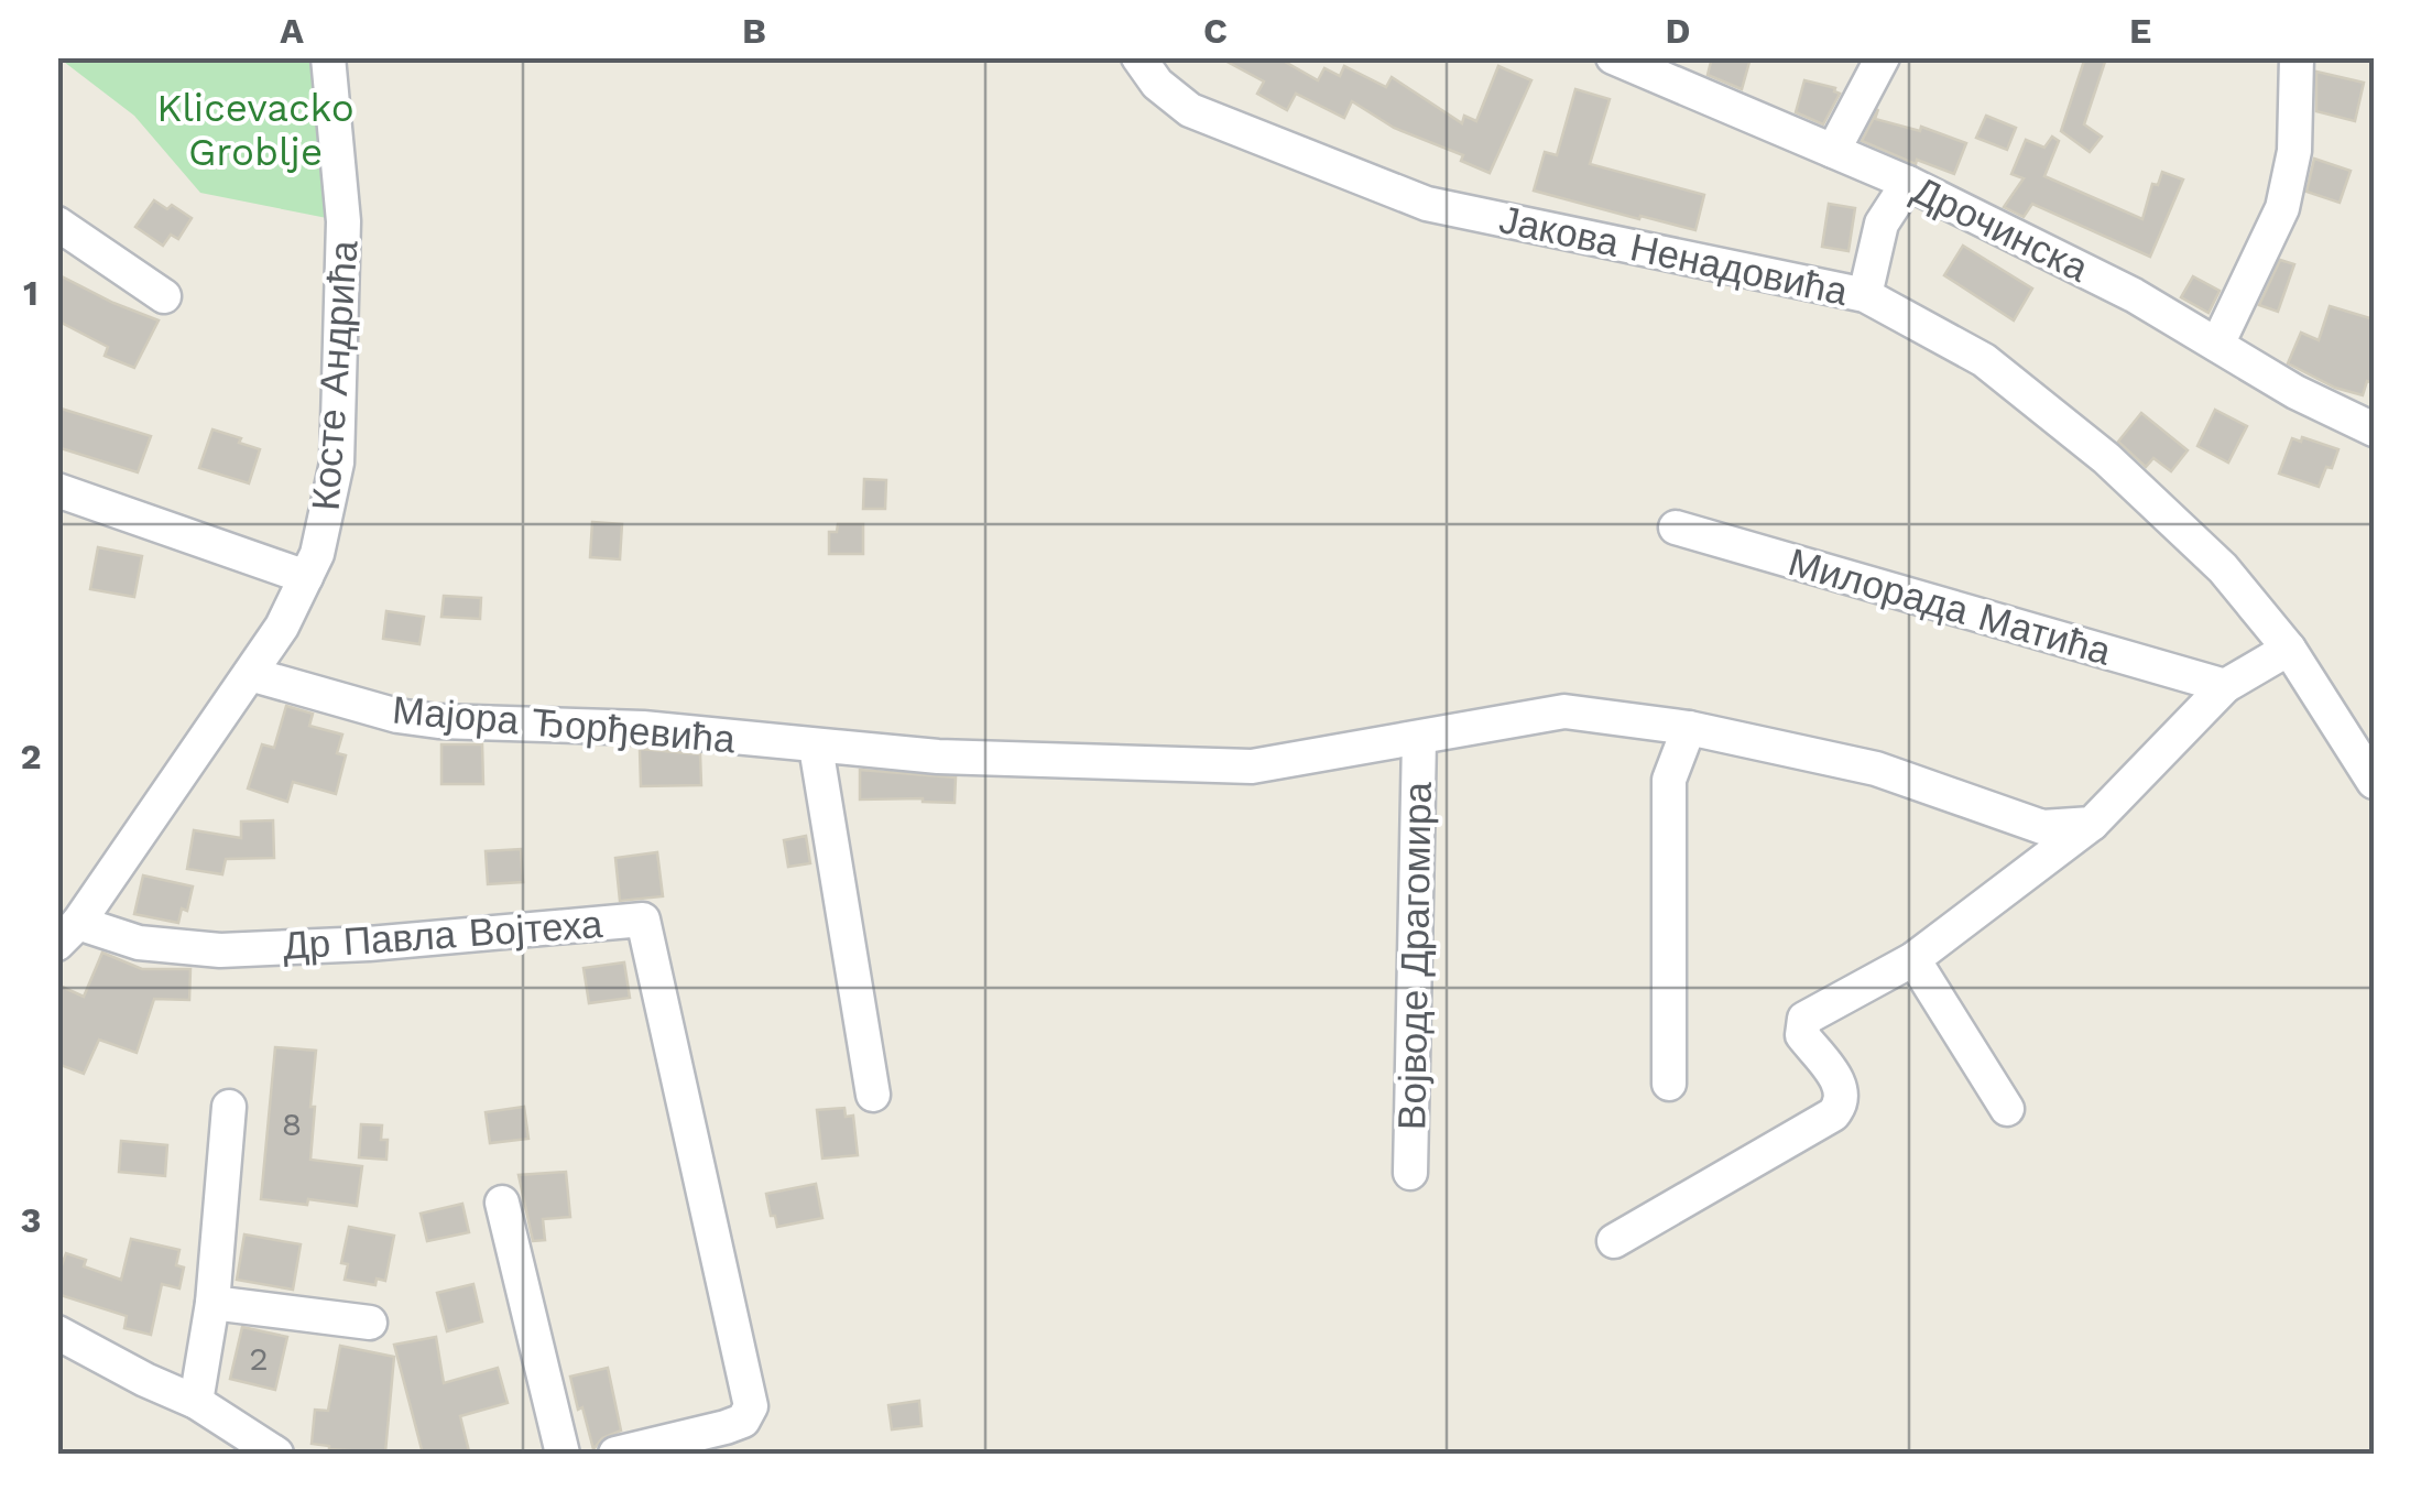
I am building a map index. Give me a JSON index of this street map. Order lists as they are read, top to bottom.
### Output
{
  "streets": {
    "street": [
      "Дрочинска",
      "Јакова Ненадовића",
      "Косте Андрића",
      "Милорада Матића",
      "Мајора Ђорђевића",
      "Др Павла Војтеха",
      "Војводе Драгомира"
    ]
  },
  "crossings": [
    ["Косте Андрића", "Мајора Ђорђевића"],
    ["Косте Андрића", "Др Павла Војтеха"],
    ["Мајора Ђорђевића", "Војводе Драгомира"]
  ],
  "parks": ["Klicevacko Groblje"],
  "house_numbers": ["8", "2"],
  "grid": {
    "columns": [
      "A",
      "B",
      "C",
      "D",
      "E"
    ],
    "rows": ["1", "2", "3"]
  }
}
